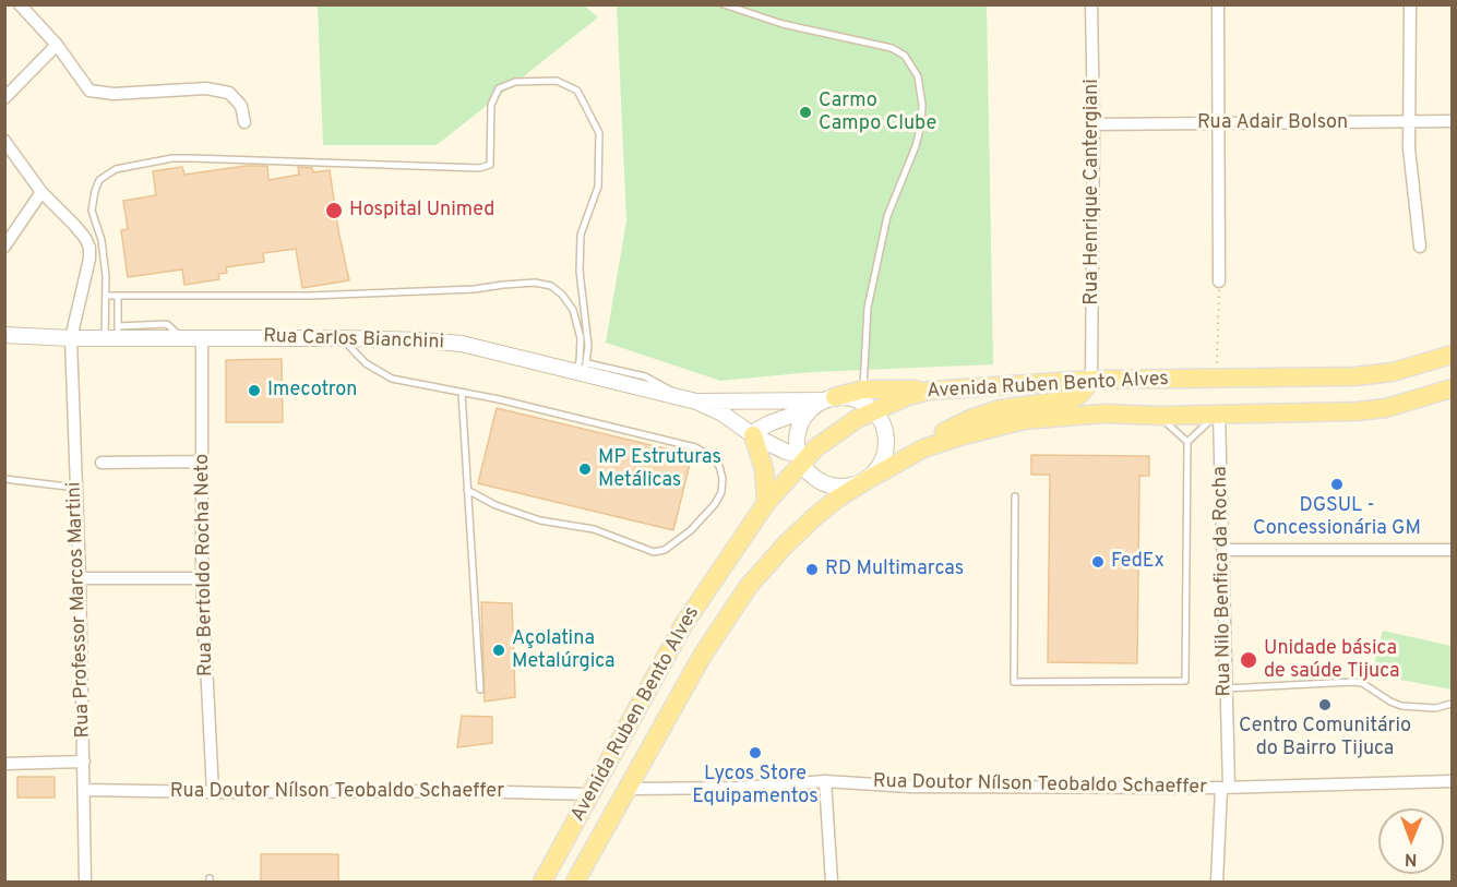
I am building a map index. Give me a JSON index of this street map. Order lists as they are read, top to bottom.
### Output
{
  "streets": {
    "main road": ["Avenida Ruben Bento Alves"],
    "street": [
      "Rua Adair Bolson",
      "Rua Henrique Cantergiani",
      "Rua Carlos Bianchini",
      "Rua Bertoldo Rocha Neto",
      "Rua Nilo Benfica da Rocha",
      "Rua Professor Marcos Martini",
      "Rua Doutor Nílson Teobaldo Schaeffer"
    ]
  },
  "crossings": [
    ["Rua Adair Bolson", "Rua Henrique Cantergiani"],
    ["Rua Henrique Cantergiani", "Avenida Ruben Bento Alves"],
    ["Rua Carlos Bianchini", "Avenida Ruben Bento Alves"],
    ["Rua Carlos Bianchini", "Rua Bertoldo Rocha Neto"],
    ["Rua Carlos Bianchini", "Rua Professor Marcos Martini"],
    ["Avenida Ruben Bento Alves", "Rua Nilo Benfica da Rocha"],
    ["Avenida Ruben Bento Alves", "Rua Doutor Nílson Teobaldo Schaeffer"],
    ["Rua Bertoldo Rocha Neto", "Rua Doutor Nílson Teobaldo Schaeffer"],
    ["Rua Nilo Benfica da Rocha", "Rua Doutor Nílson Teobaldo Schaeffer"],
    ["Rua Professor Marcos Martini", "Rua Doutor Nílson Teobaldo Schaeffer"]
  ],
  "places": [
    "Carmo Campo Clube",
    "Hospital Unimed",
    "Imecotron",
    "MP Estruturas Metálicas",
    "DGSUL - Concessionária GM",
    "FedEx",
    "RD Multimarcas",
    "Açolatina Metalúrgica",
    "Unidade básica de saúde Tijuca",
    "Centro Comunitário do Bairro Tijuca",
    "Lycos Store Equipamentos"
  ],
  "north": "bottom"
}
